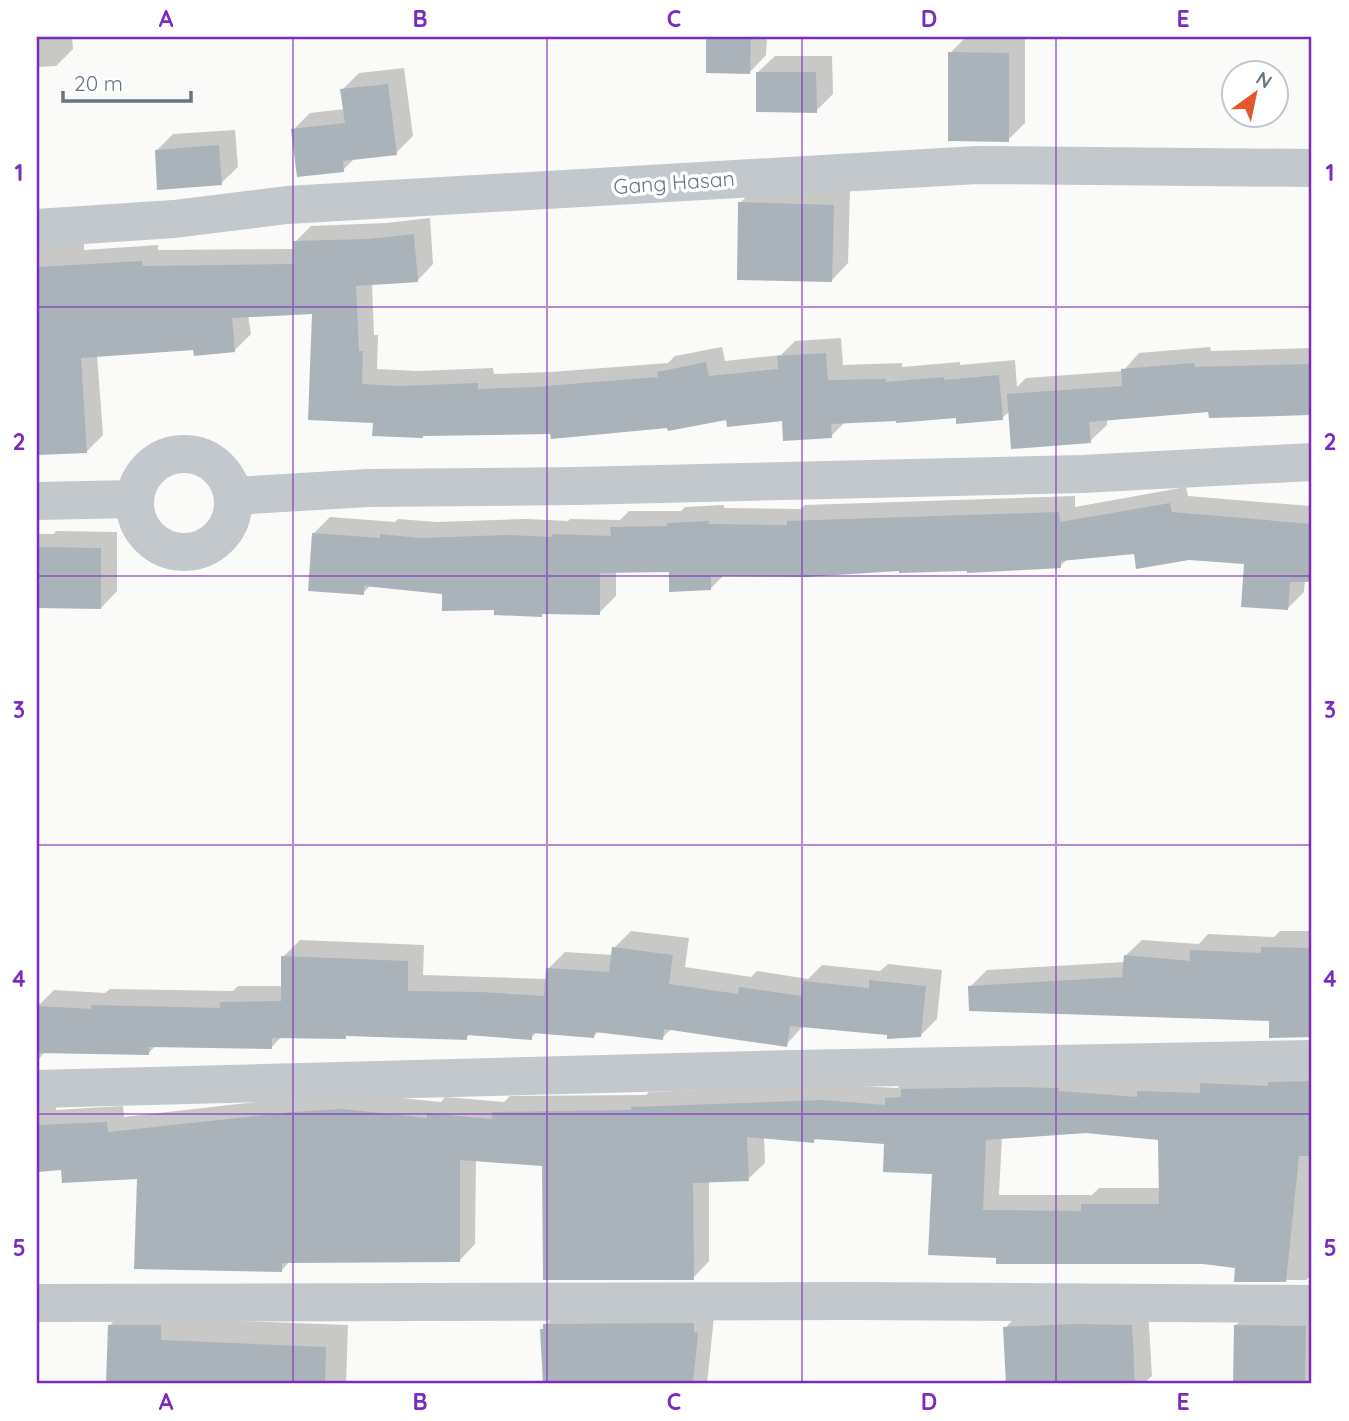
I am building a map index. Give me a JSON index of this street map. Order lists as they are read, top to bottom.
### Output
{
  "streets": {
    "street": ["Gang Hasan"]
  },
  "scale_bar": "20 m",
  "north": "top right",
  "grid": {
    "columns": [
      "A",
      "B",
      "C",
      "D",
      "E"
    ],
    "rows": [
      "1",
      "2",
      "3",
      "4",
      "5"
    ]
  }
}
